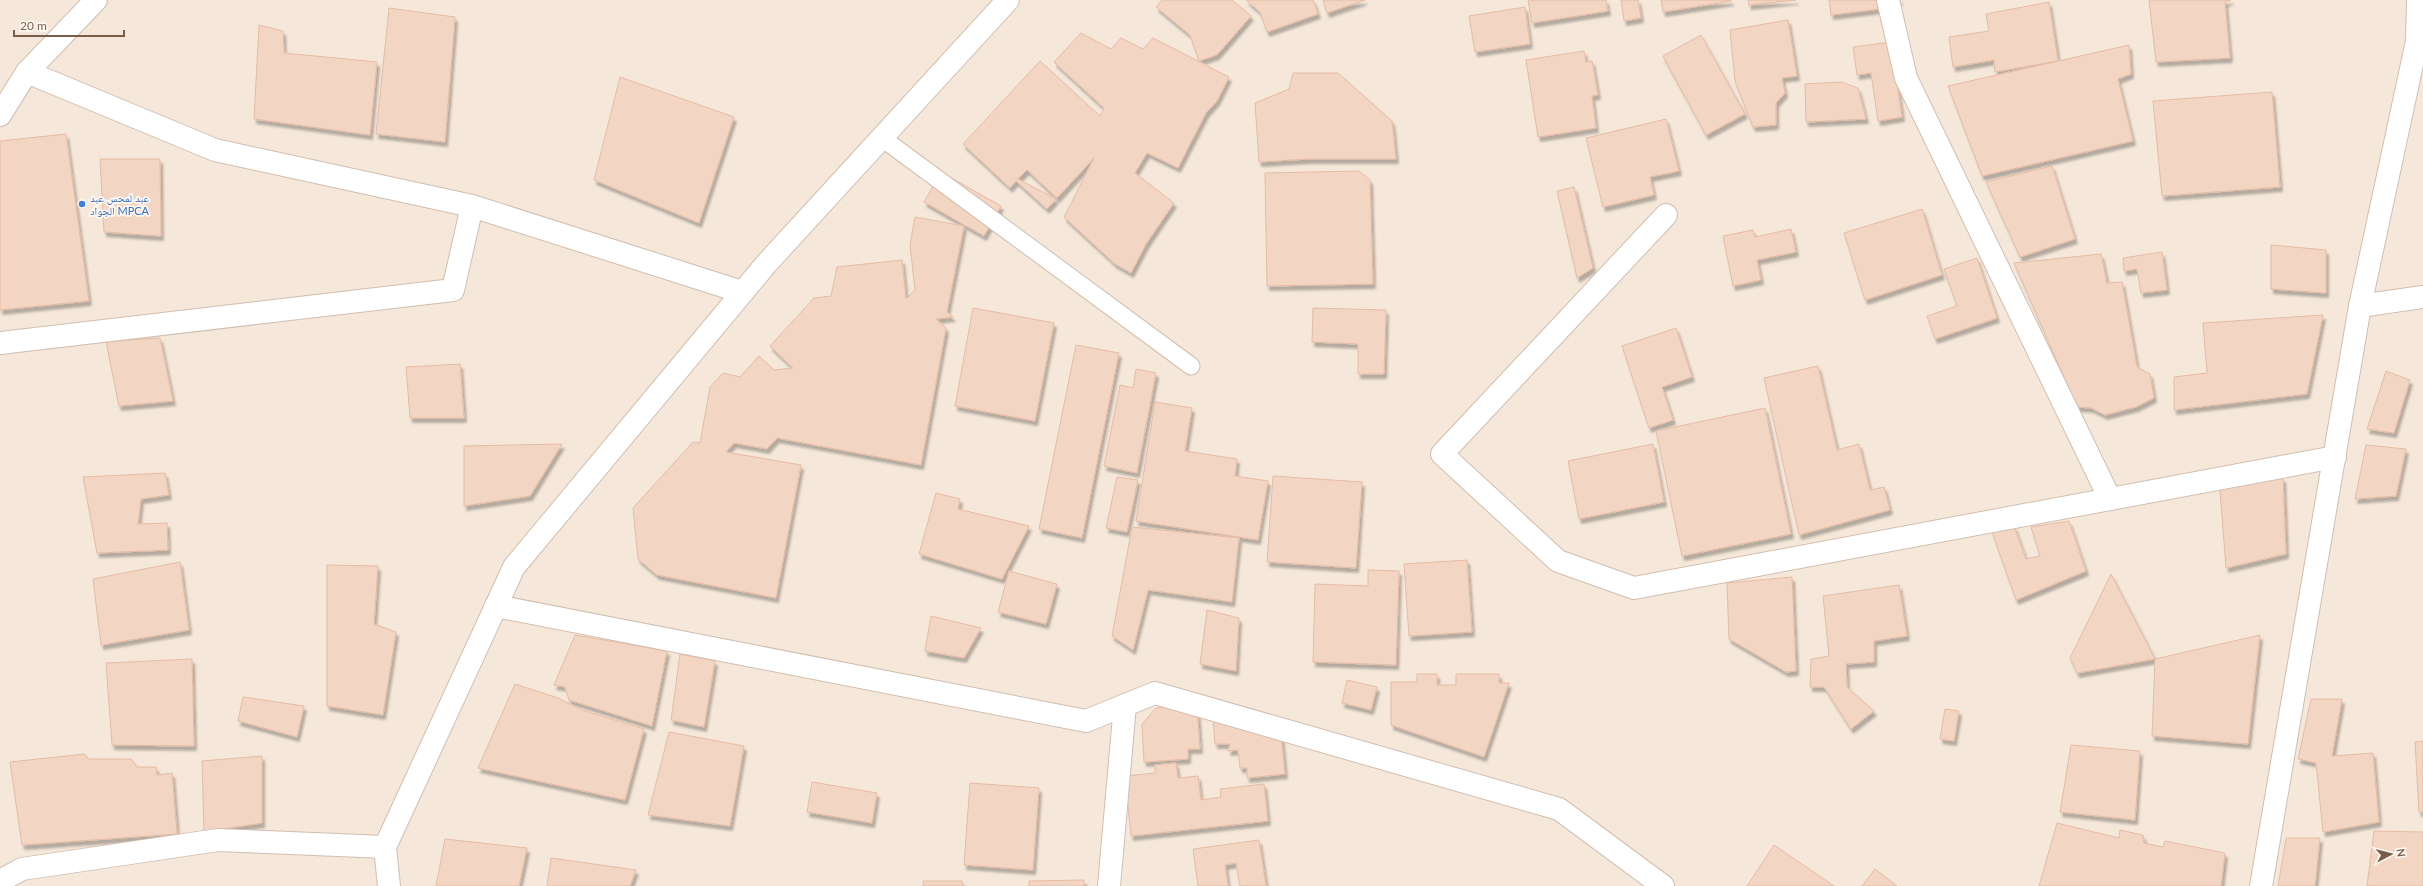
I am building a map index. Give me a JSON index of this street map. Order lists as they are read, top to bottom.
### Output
{
  "places": ["عبد لمحس عبد الجواد MPCA"],
  "scale_bar": "20 m",
  "north": "right"
}
